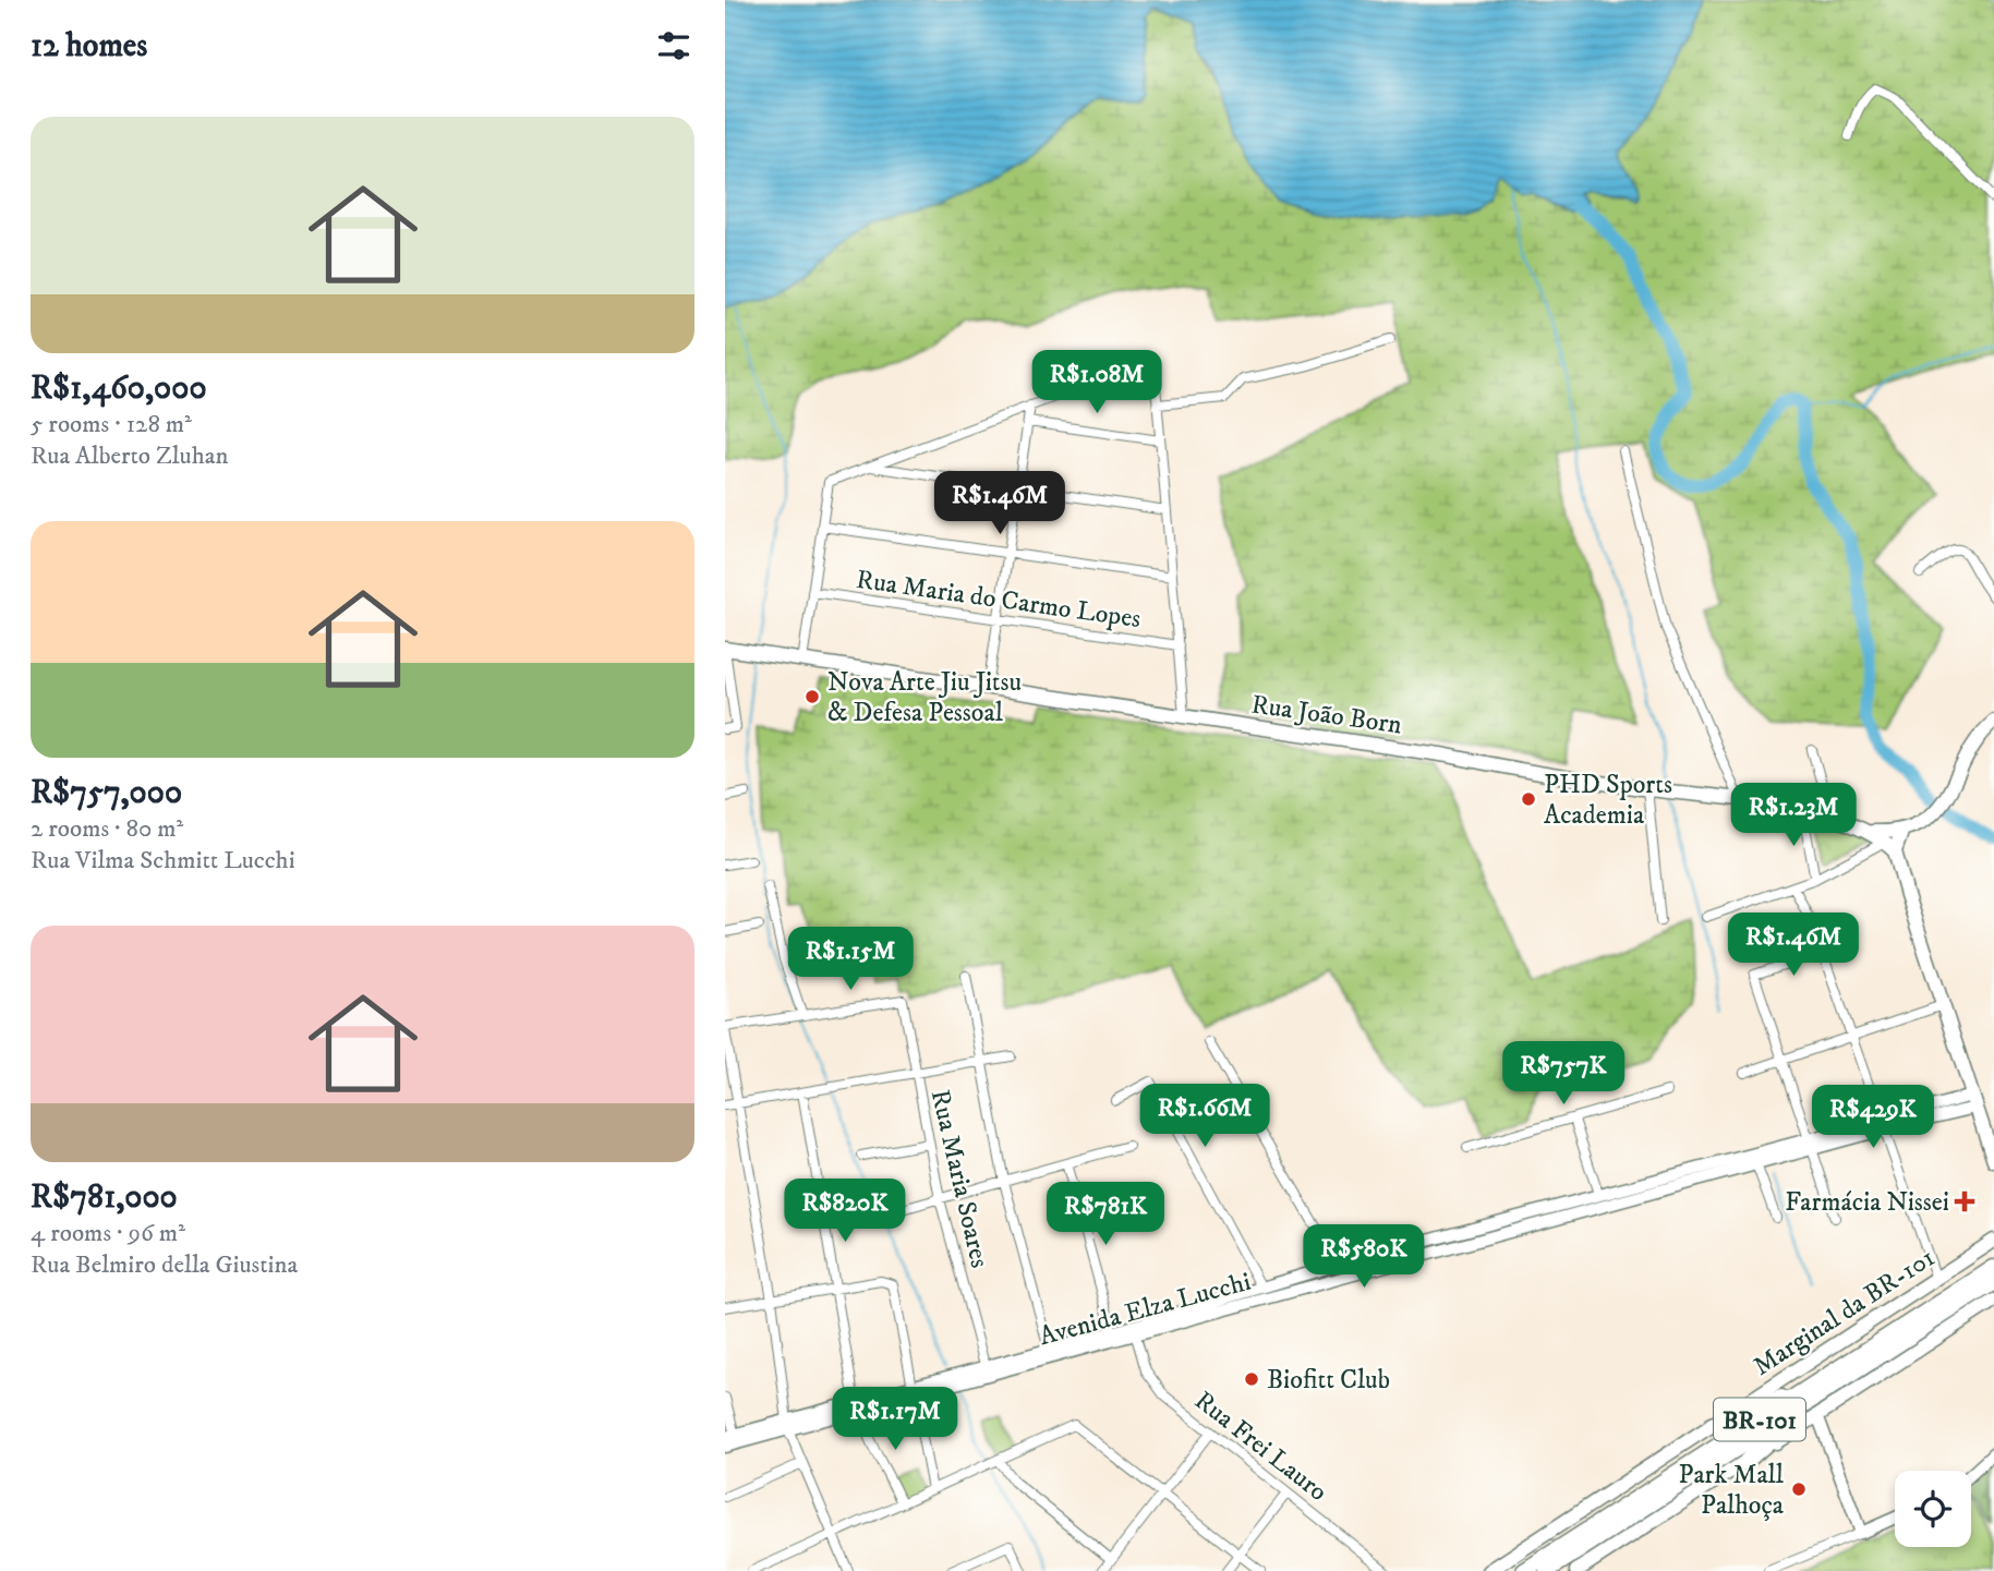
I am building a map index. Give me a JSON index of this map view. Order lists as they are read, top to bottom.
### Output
{
  "streets": {
    "highway": ["BR-101"],
    "main road": ["Rua João Born", "Avenida Elza Lucchi", "Marginal da BR-101"],
    "street": ["Rua Maria do Carmo Lopes", "Rua Maria Soares", "Rua Frei Lauro"]
  },
  "crossings": [
    ["Rua Maria Soares", "Avenida Elza Lucchi"],
    ["Avenida Elza Lucchi", "Rua Frei Lauro"]
  ],
  "places": {
    "other": [
      "Nova Arte Jiu Jitsu & Defesa Pessoal",
      "PHD Sports Academia",
      "Biofitt Club",
      "Park Mall Palhoça"
    ],
    "health": ["Farmácia Nissei"]
  },
  "page": {
    "heading": "12 homes",
    "list": [
      {
        "name": "R$1,460,000",
        "note": "5 rooms · 128 m² · Rua Alberto Zluhan"
      },
      {
        "name": "R$757,000",
        "note": "2 rooms · 80 m² · Rua Vilma Schmitt Lucchi"
      },
      {
        "name": "R$781,000",
        "note": "4 rooms · 96 m² · Rua Belmiro della Giustina"
      }
    ],
    "price": [
      "R$1.08M",
      "R$1.46M",
      "R$1.23M",
      "R$1.46M",
      "R$1.15M",
      "R$757K",
      "R$1.66M",
      "R$429K",
      "R$820K",
      "R$781K",
      "R$580K",
      "R$1.17M"
    ]
  }
}
